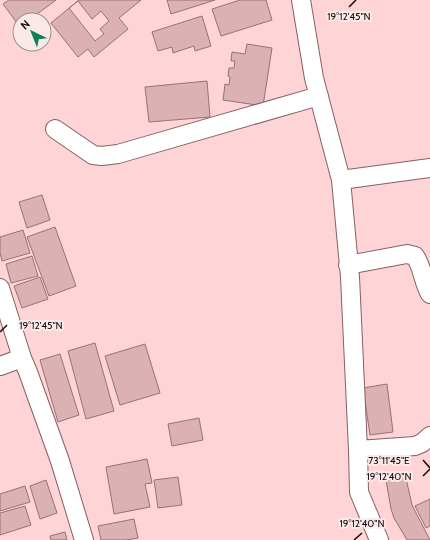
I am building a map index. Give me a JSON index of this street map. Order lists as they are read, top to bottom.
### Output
{
  "north": "top left",
  "coordinates": ["19°12'45\"N", "73°11'45\"E", "19°12'40\"N"]
}
